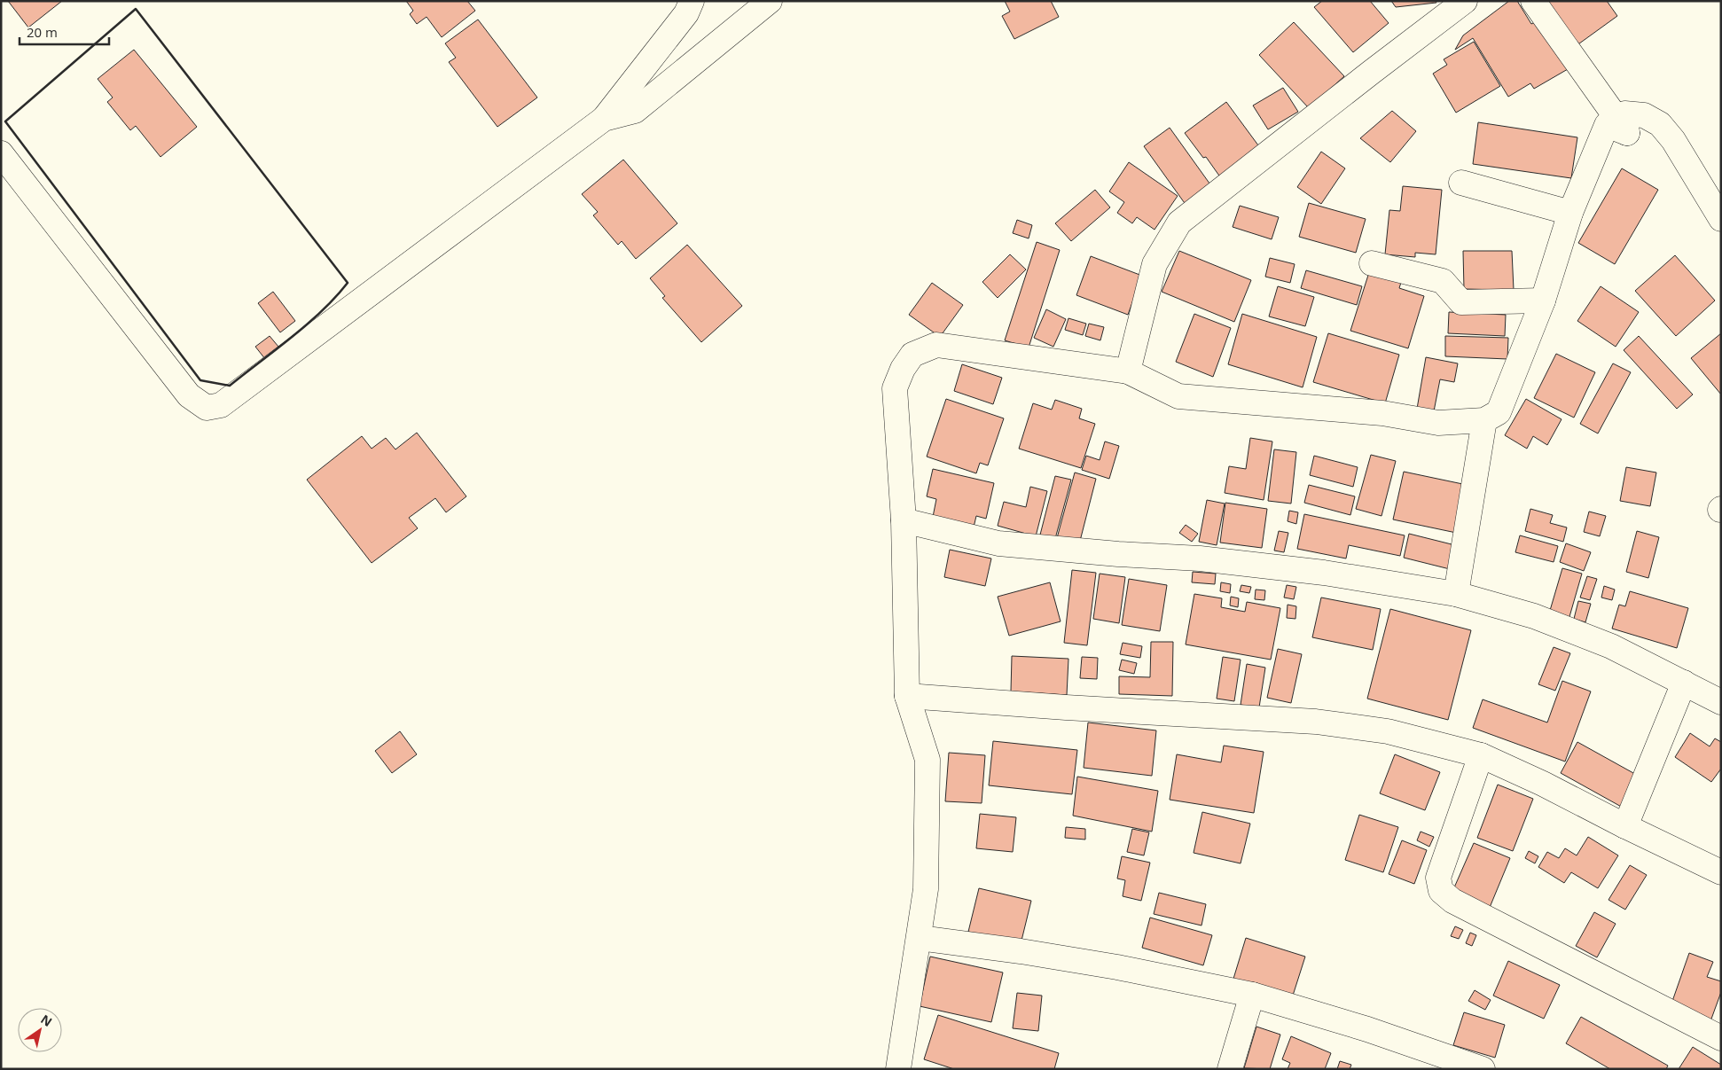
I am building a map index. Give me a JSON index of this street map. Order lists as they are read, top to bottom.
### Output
{
  "scale_bar": "20 m",
  "north": "top right"
}
